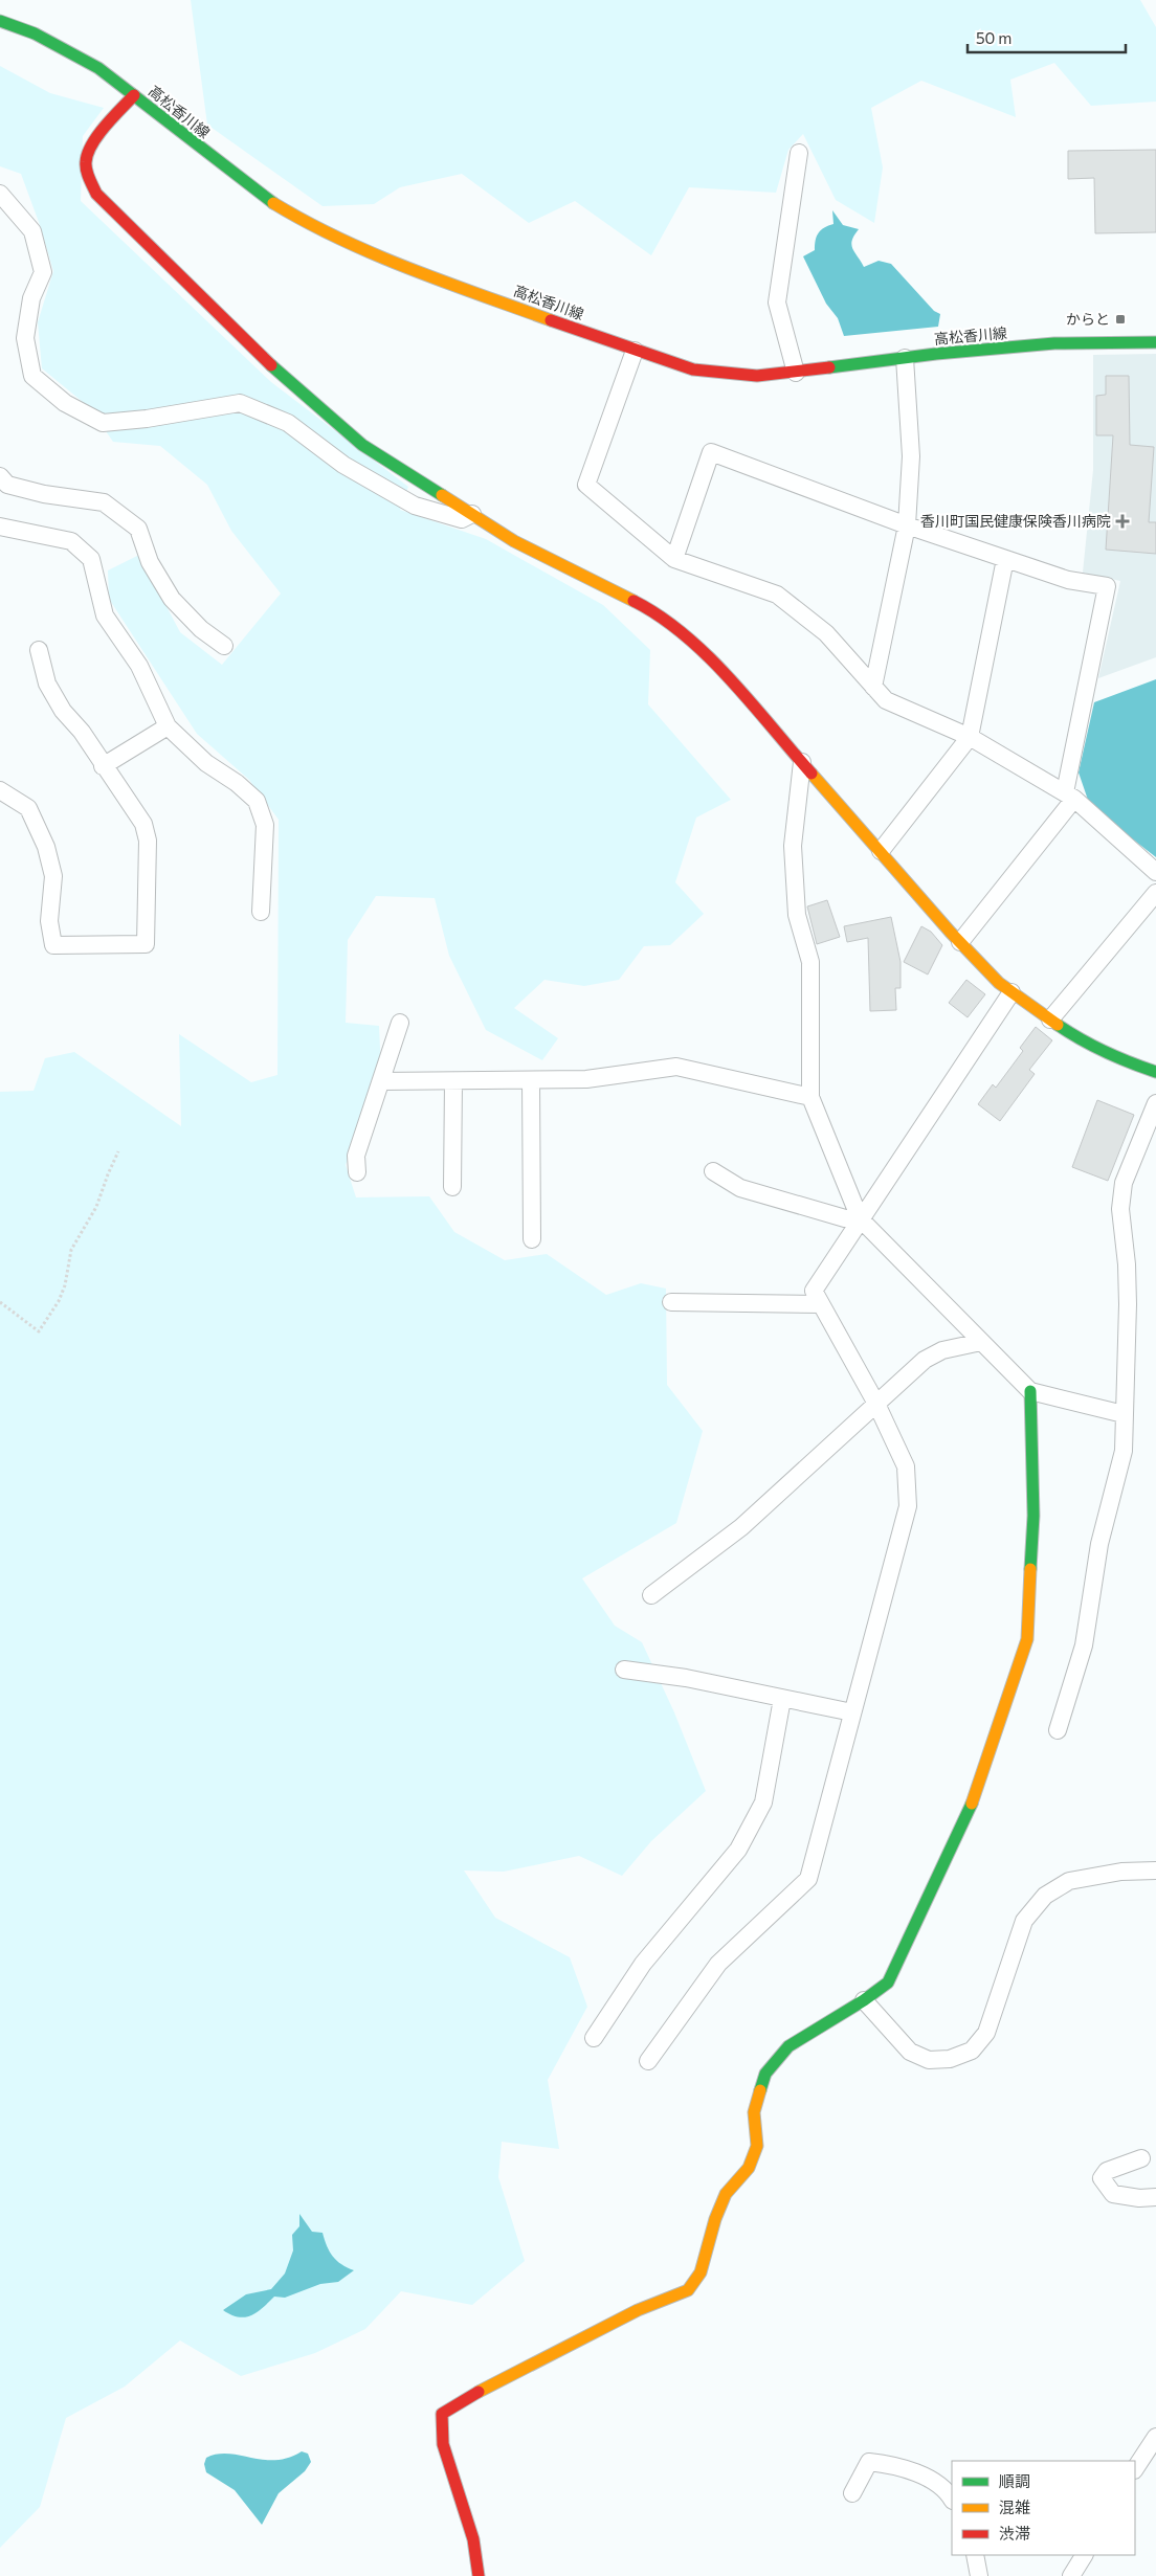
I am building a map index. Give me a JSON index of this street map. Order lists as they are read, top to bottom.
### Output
{
  "streets": {
    "street": ["高松香川線"]
  },
  "places": {
    "transit": ["からと"],
    "health": ["香川町国民健康保険香川病院"]
  },
  "legend": ["順調", "混雑", "渋滞"],
  "scale_bar": "50 m"
}
